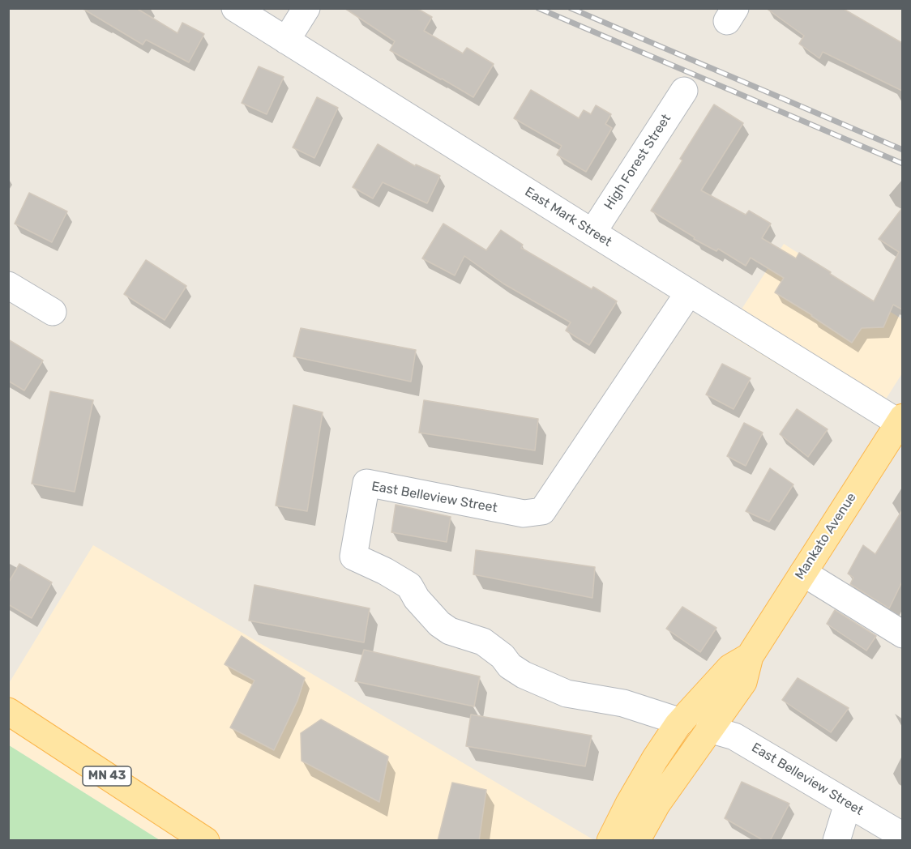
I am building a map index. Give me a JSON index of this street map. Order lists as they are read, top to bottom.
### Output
{
  "streets": {
    "main road": ["Mankato Avenue", "MN 43"],
    "street": ["High Forest Street", "East Mark Street", "East Belleview Street"]
  },
  "crossings": [
    ["High Forest Street", "East Mark Street"],
    ["East Mark Street", "East Belleview Street"],
    ["East Mark Street", "Mankato Avenue"],
    ["East Belleview Street", "Mankato Avenue"]
  ]
}
